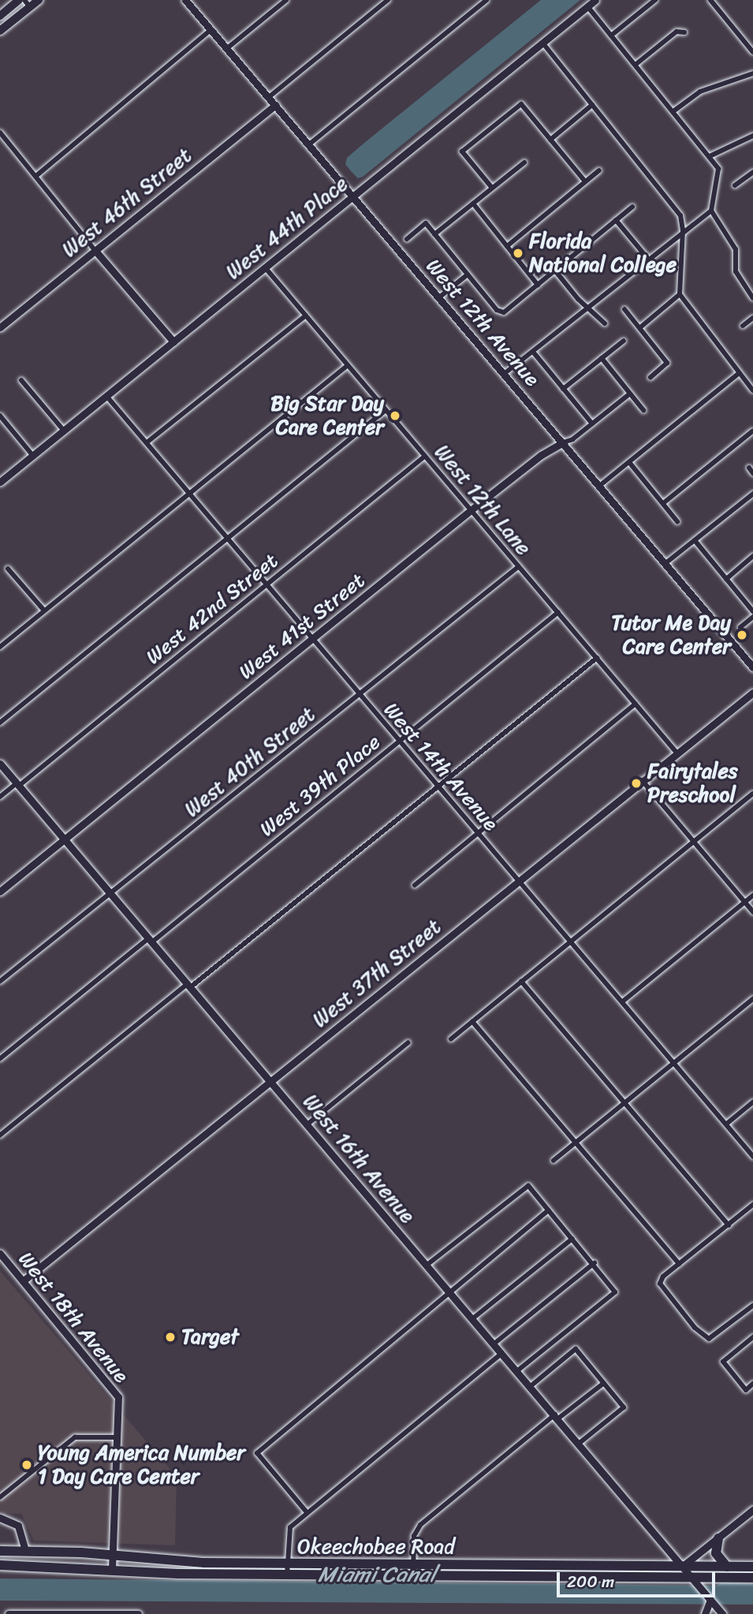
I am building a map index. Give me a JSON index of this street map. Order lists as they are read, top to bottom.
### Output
{
  "streets": {
    "highway": ["Okeechobee Road"],
    "street": [
      "West 46th Street",
      "West 44th Place",
      "West 12th Avenue",
      "West 12th Lane",
      "West 42nd Street",
      "West 41st Street",
      "West 40th Street",
      "West 14th Avenue",
      "West 39th Place",
      "West 37th Street",
      "West 16th Avenue",
      "West 18th Avenue"
    ]
  },
  "crossings": [
    ["West 46th Street", "West 12th Avenue"],
    ["West 44th Place", "West 12th Avenue"],
    ["West 44th Place", "West 12th Lane"],
    ["West 44th Place", "West 14th Avenue"],
    ["West 12th Avenue", "West 41st Street"],
    ["West 12th Lane", "West 42nd Street"],
    ["West 12th Lane", "West 41st Street"],
    ["West 12th Lane", "West 40th Street"],
    ["West 12th Lane", "West 39th Place"],
    ["West 12th Lane", "West 37th Street"],
    ["West 42nd Street", "West 14th Avenue"],
    ["West 42nd Street", "West 16th Avenue"],
    ["West 41st Street", "West 14th Avenue"],
    ["West 41st Street", "West 16th Avenue"],
    ["West 40th Street", "West 14th Avenue"],
    ["West 40th Street", "West 16th Avenue"],
    ["West 14th Avenue", "West 39th Place"],
    ["West 14th Avenue", "West 37th Street"],
    ["West 39th Place", "West 16th Avenue"],
    ["West 37th Street", "West 16th Avenue"],
    ["West 37th Street", "West 18th Avenue"],
    ["West 16th Avenue", "Okeechobee Road"],
    ["West 18th Avenue", "Okeechobee Road"]
  ],
  "water": ["Miami Canal"],
  "places": [
    "Florida National College",
    "Big Star Day Care Center",
    "Tutor Me Day Care Center",
    "Fairytales Preschool",
    "Target",
    "Young America Number 1 Day Care Center"
  ],
  "scale_bar": "200 m"
}
